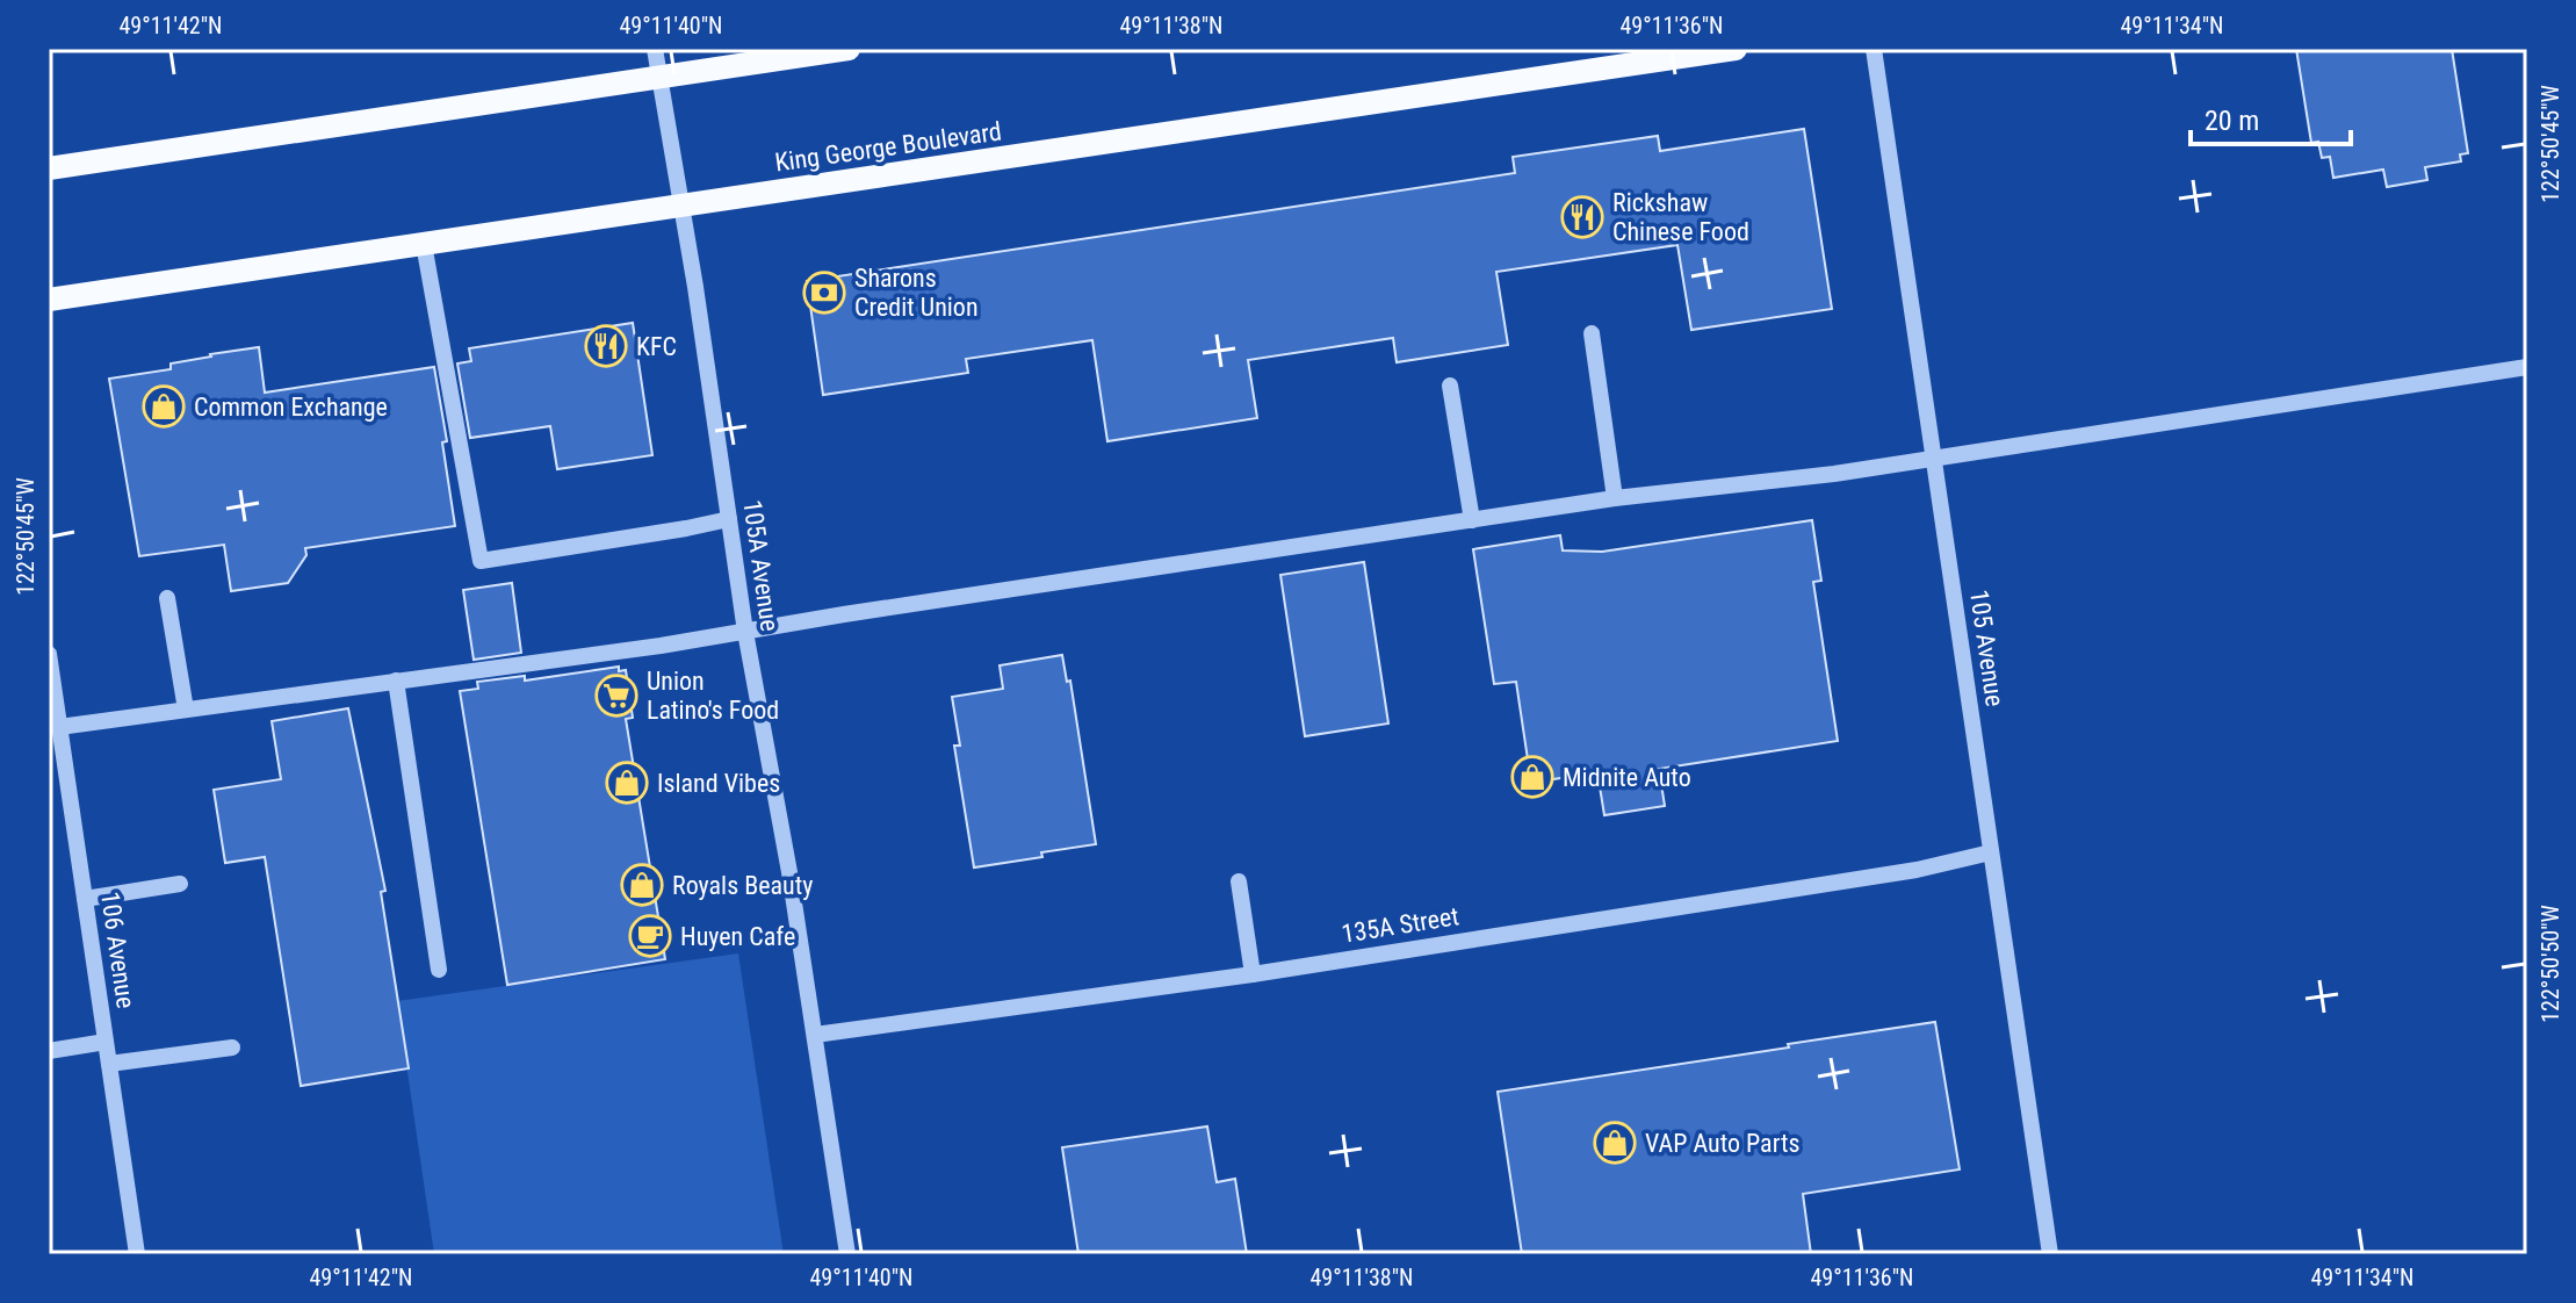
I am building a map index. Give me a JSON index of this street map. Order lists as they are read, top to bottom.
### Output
{
  "streets": {
    "main road": ["King George Boulevard"],
    "street": [
      "105A Avenue",
      "105 Avenue",
      "135A Street",
      "106 Avenue"
    ]
  },
  "crossings": [
    ["King George Boulevard", "105A Avenue"],
    ["105A Avenue", "135A Street"],
    ["105 Avenue", "135A Street"]
  ],
  "places": {
    "restaurant": ["Rickshaw Chinese Food", "KFC"],
    "bank": ["Sharons Credit Union"],
    "shop": [
      "Common Exchange",
      "Midnite Auto",
      "Island Vibes",
      "Royals Beauty",
      "VAP Auto Parts"
    ],
    "supermarket": ["Union Latino's Food"],
    "cafe": ["Huyen Cafe"]
  },
  "scale_bar": "20 m",
  "coordinates": [
    "49°11'42\"N",
    "49°11'40\"N",
    "49°11'38\"N",
    "49°11'36\"N",
    "49°11'34\"N",
    "122°50'45\"W",
    "122°50'50\"W"
  ]
}
